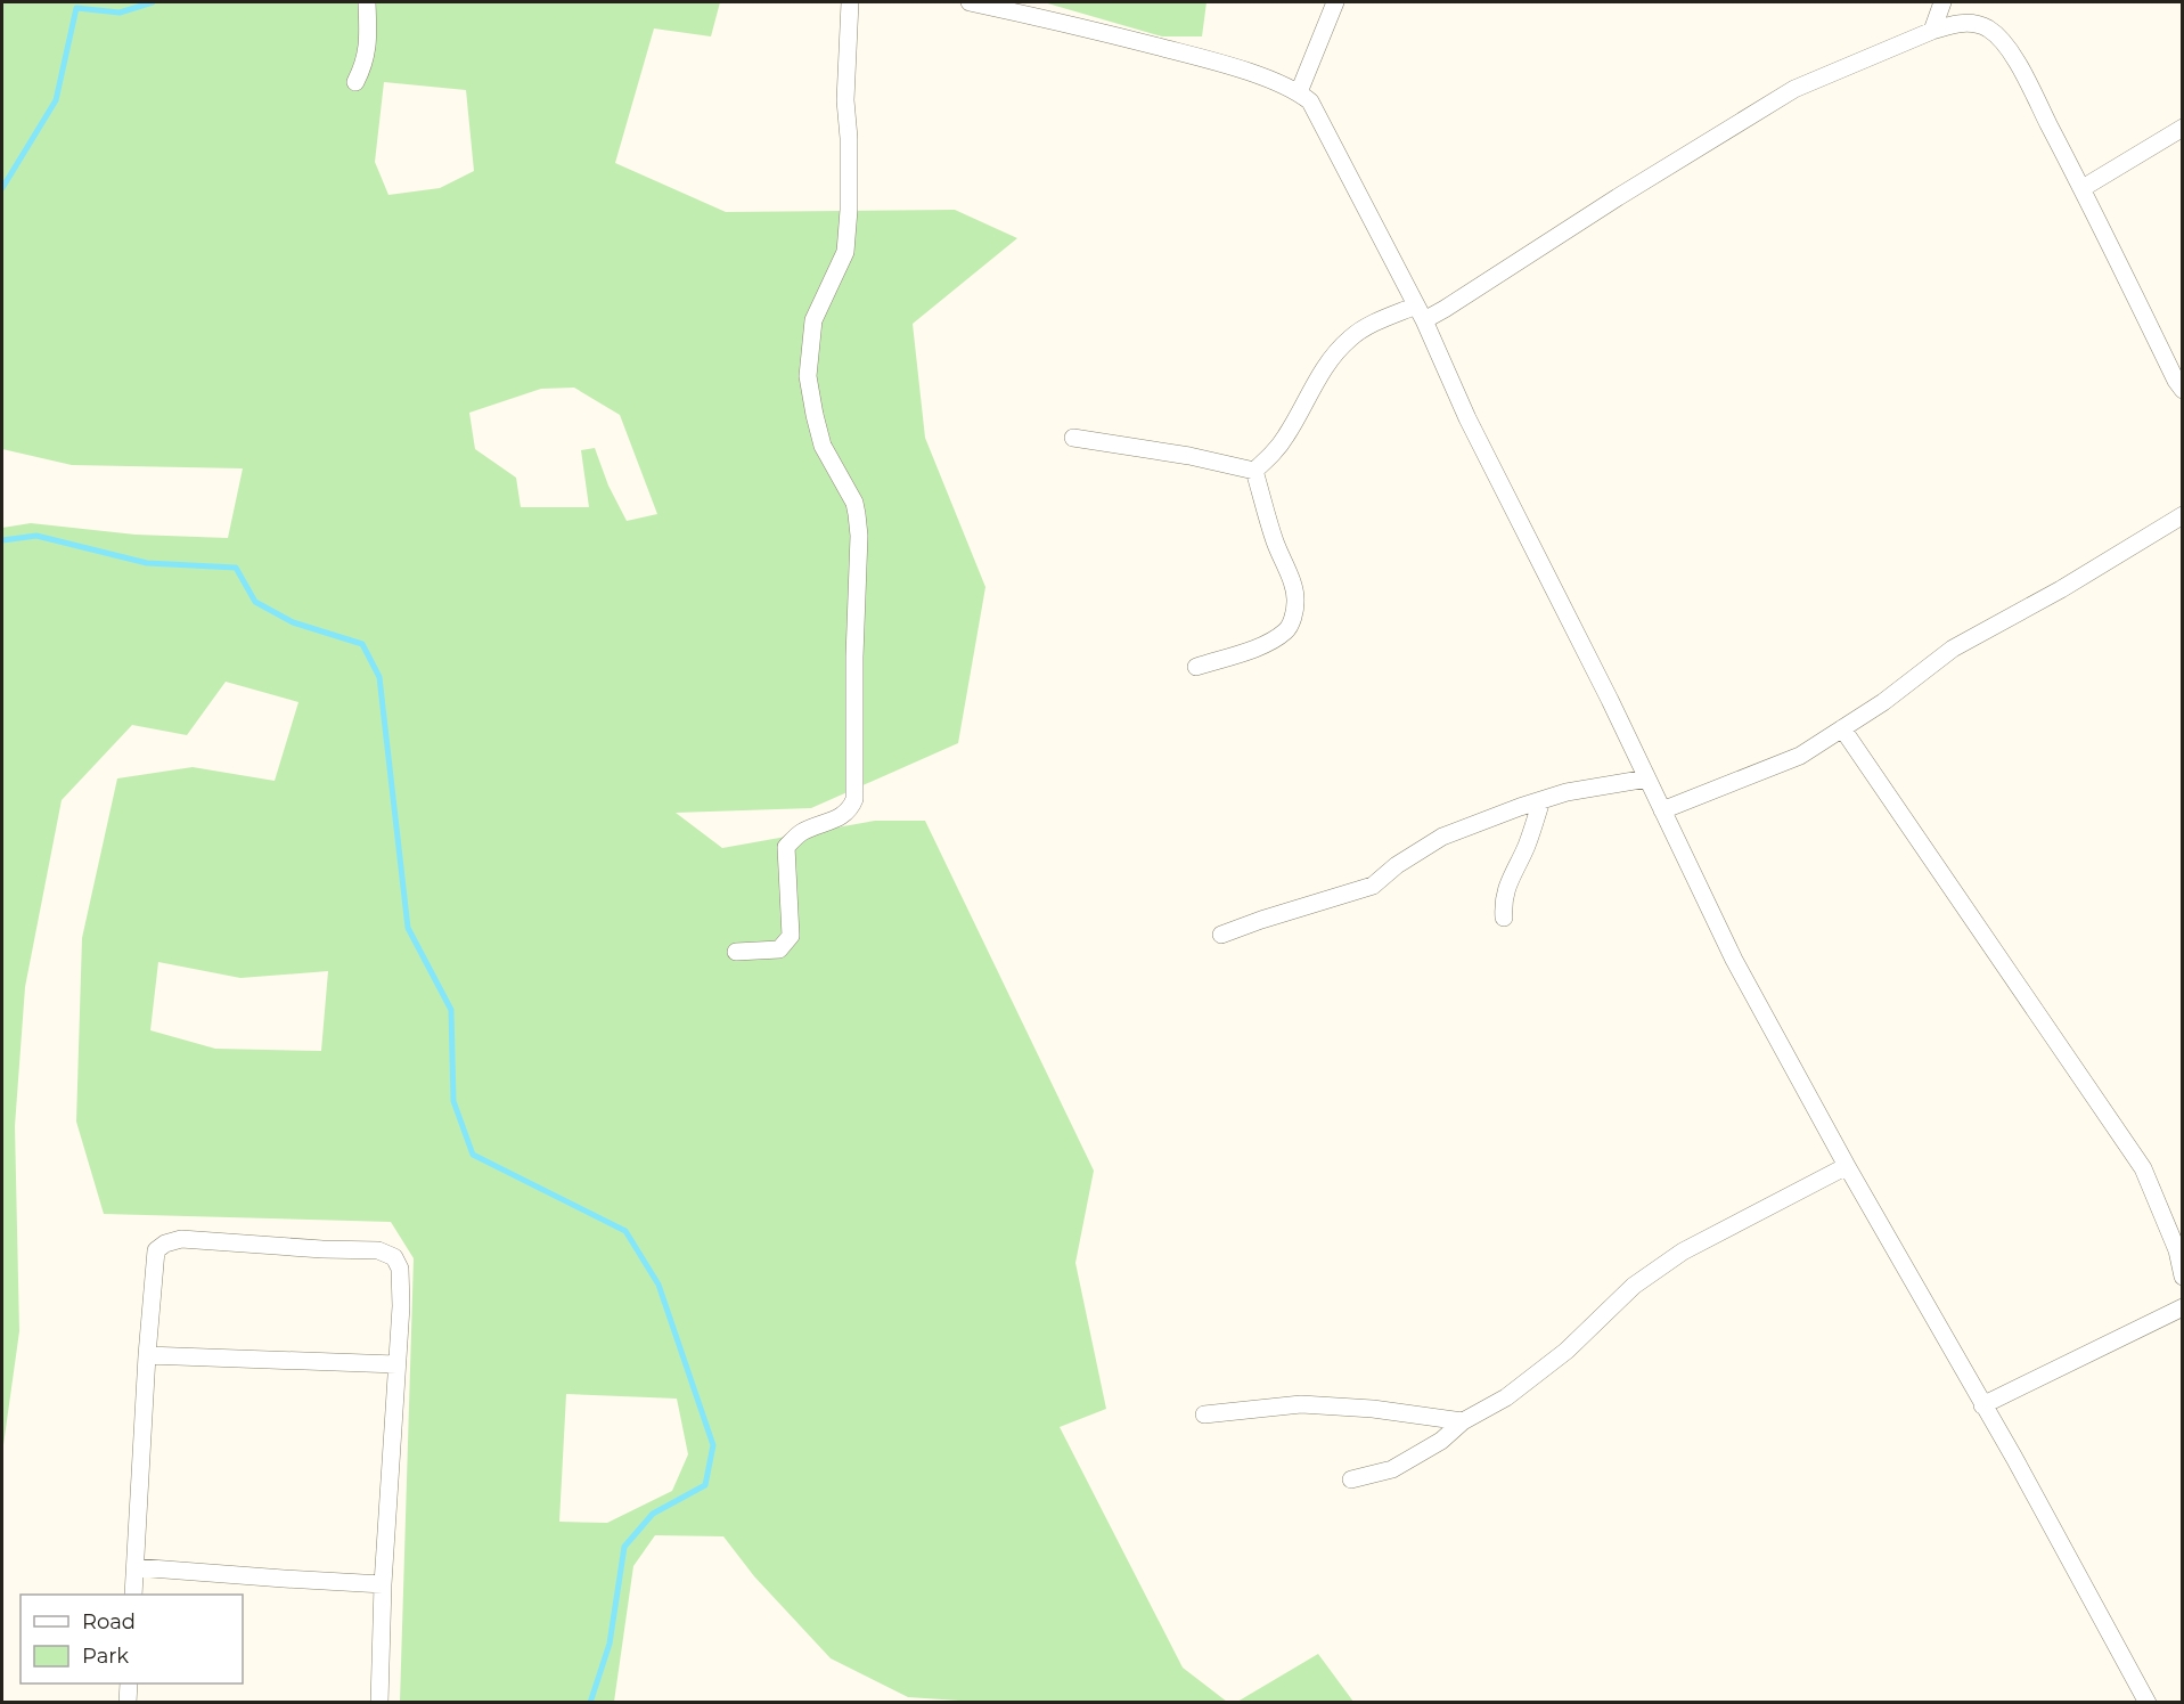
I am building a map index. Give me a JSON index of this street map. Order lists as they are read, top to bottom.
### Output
{
  "legend": ["Road", "Park"]
}
